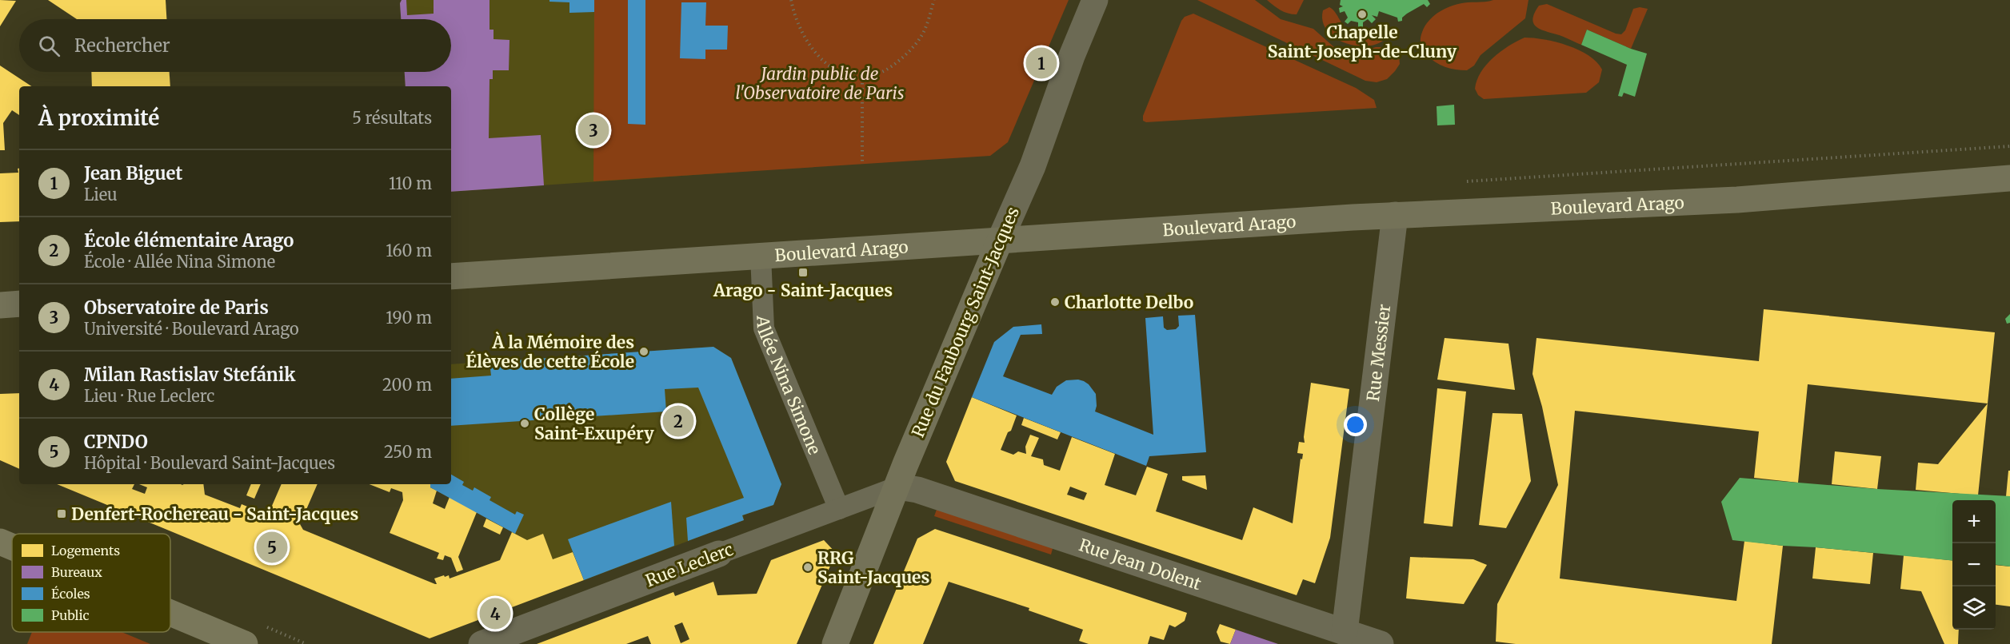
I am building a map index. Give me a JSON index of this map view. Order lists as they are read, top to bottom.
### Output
{
  "streets": {
    "main road": ["Boulevard Arago", "Rue du Faubourg Saint-Jacques"],
    "street": [
      "Rue Messier",
      "Allée Nina Simone",
      "Rue Jean Dolent",
      "Rue Leclerc"
    ]
  },
  "crossings": [
    ["Boulevard Arago", "Rue du Faubourg Saint-Jacques"],
    ["Boulevard Arago", "Rue Messier"],
    ["Boulevard Arago", "Allée Nina Simone"],
    ["Rue du Faubourg Saint-Jacques", "Rue Jean Dolent"],
    ["Rue du Faubourg Saint-Jacques", "Rue Leclerc"],
    ["Rue Messier", "Rue Jean Dolent"],
    ["Allée Nina Simone", "Rue Leclerc"],
    ["Rue Jean Dolent", "Rue Leclerc"]
  ],
  "parks": ["Jardin public de l'Observatoire de Paris"],
  "places": {
    "other": [
      "Chapelle Saint-Joseph-de-Cluny",
      "Charlotte Delbo",
      "À la Mémoire des Élèves de cette École",
      "Collège Saint-Exupéry",
      "RRG Saint-Jacques"
    ],
    "transit": ["Arago - Saint-Jacques", "Denfert-Rochereau - Saint-Jacques"]
  },
  "legend": [
    "Logements",
    "Bureaux",
    "Écoles",
    "Public"
  ],
  "page": {
    "search": "Rechercher",
    "pins": [
      "1",
      "3",
      "2",
      "5",
      "4"
    ],
    "heading": ["À proximité", "5 résultats"],
    "list": [
      {
        "mark": "1",
        "name": "Jean Biguet",
        "note": "Lieu",
        "value": "110 m"
      },
      {
        "mark": "2",
        "name": "École élémentaire Arago",
        "note": "École · Allée Nina Simone",
        "value": "160 m"
      },
      {
        "mark": "3",
        "name": "Observatoire de Paris",
        "note": "Université · Boulevard Arago",
        "value": "190 m"
      },
      {
        "mark": "4",
        "name": "Milan Rastislav Stefánik",
        "note": "Lieu · Rue Leclerc",
        "value": "200 m"
      },
      {
        "mark": "5",
        "name": "CPNDO",
        "note": "Hôpital · Boulevard Saint-Jacques",
        "value": "250 m"
      }
    ],
    "map_buttons": ["+", "−"]
  }
}
